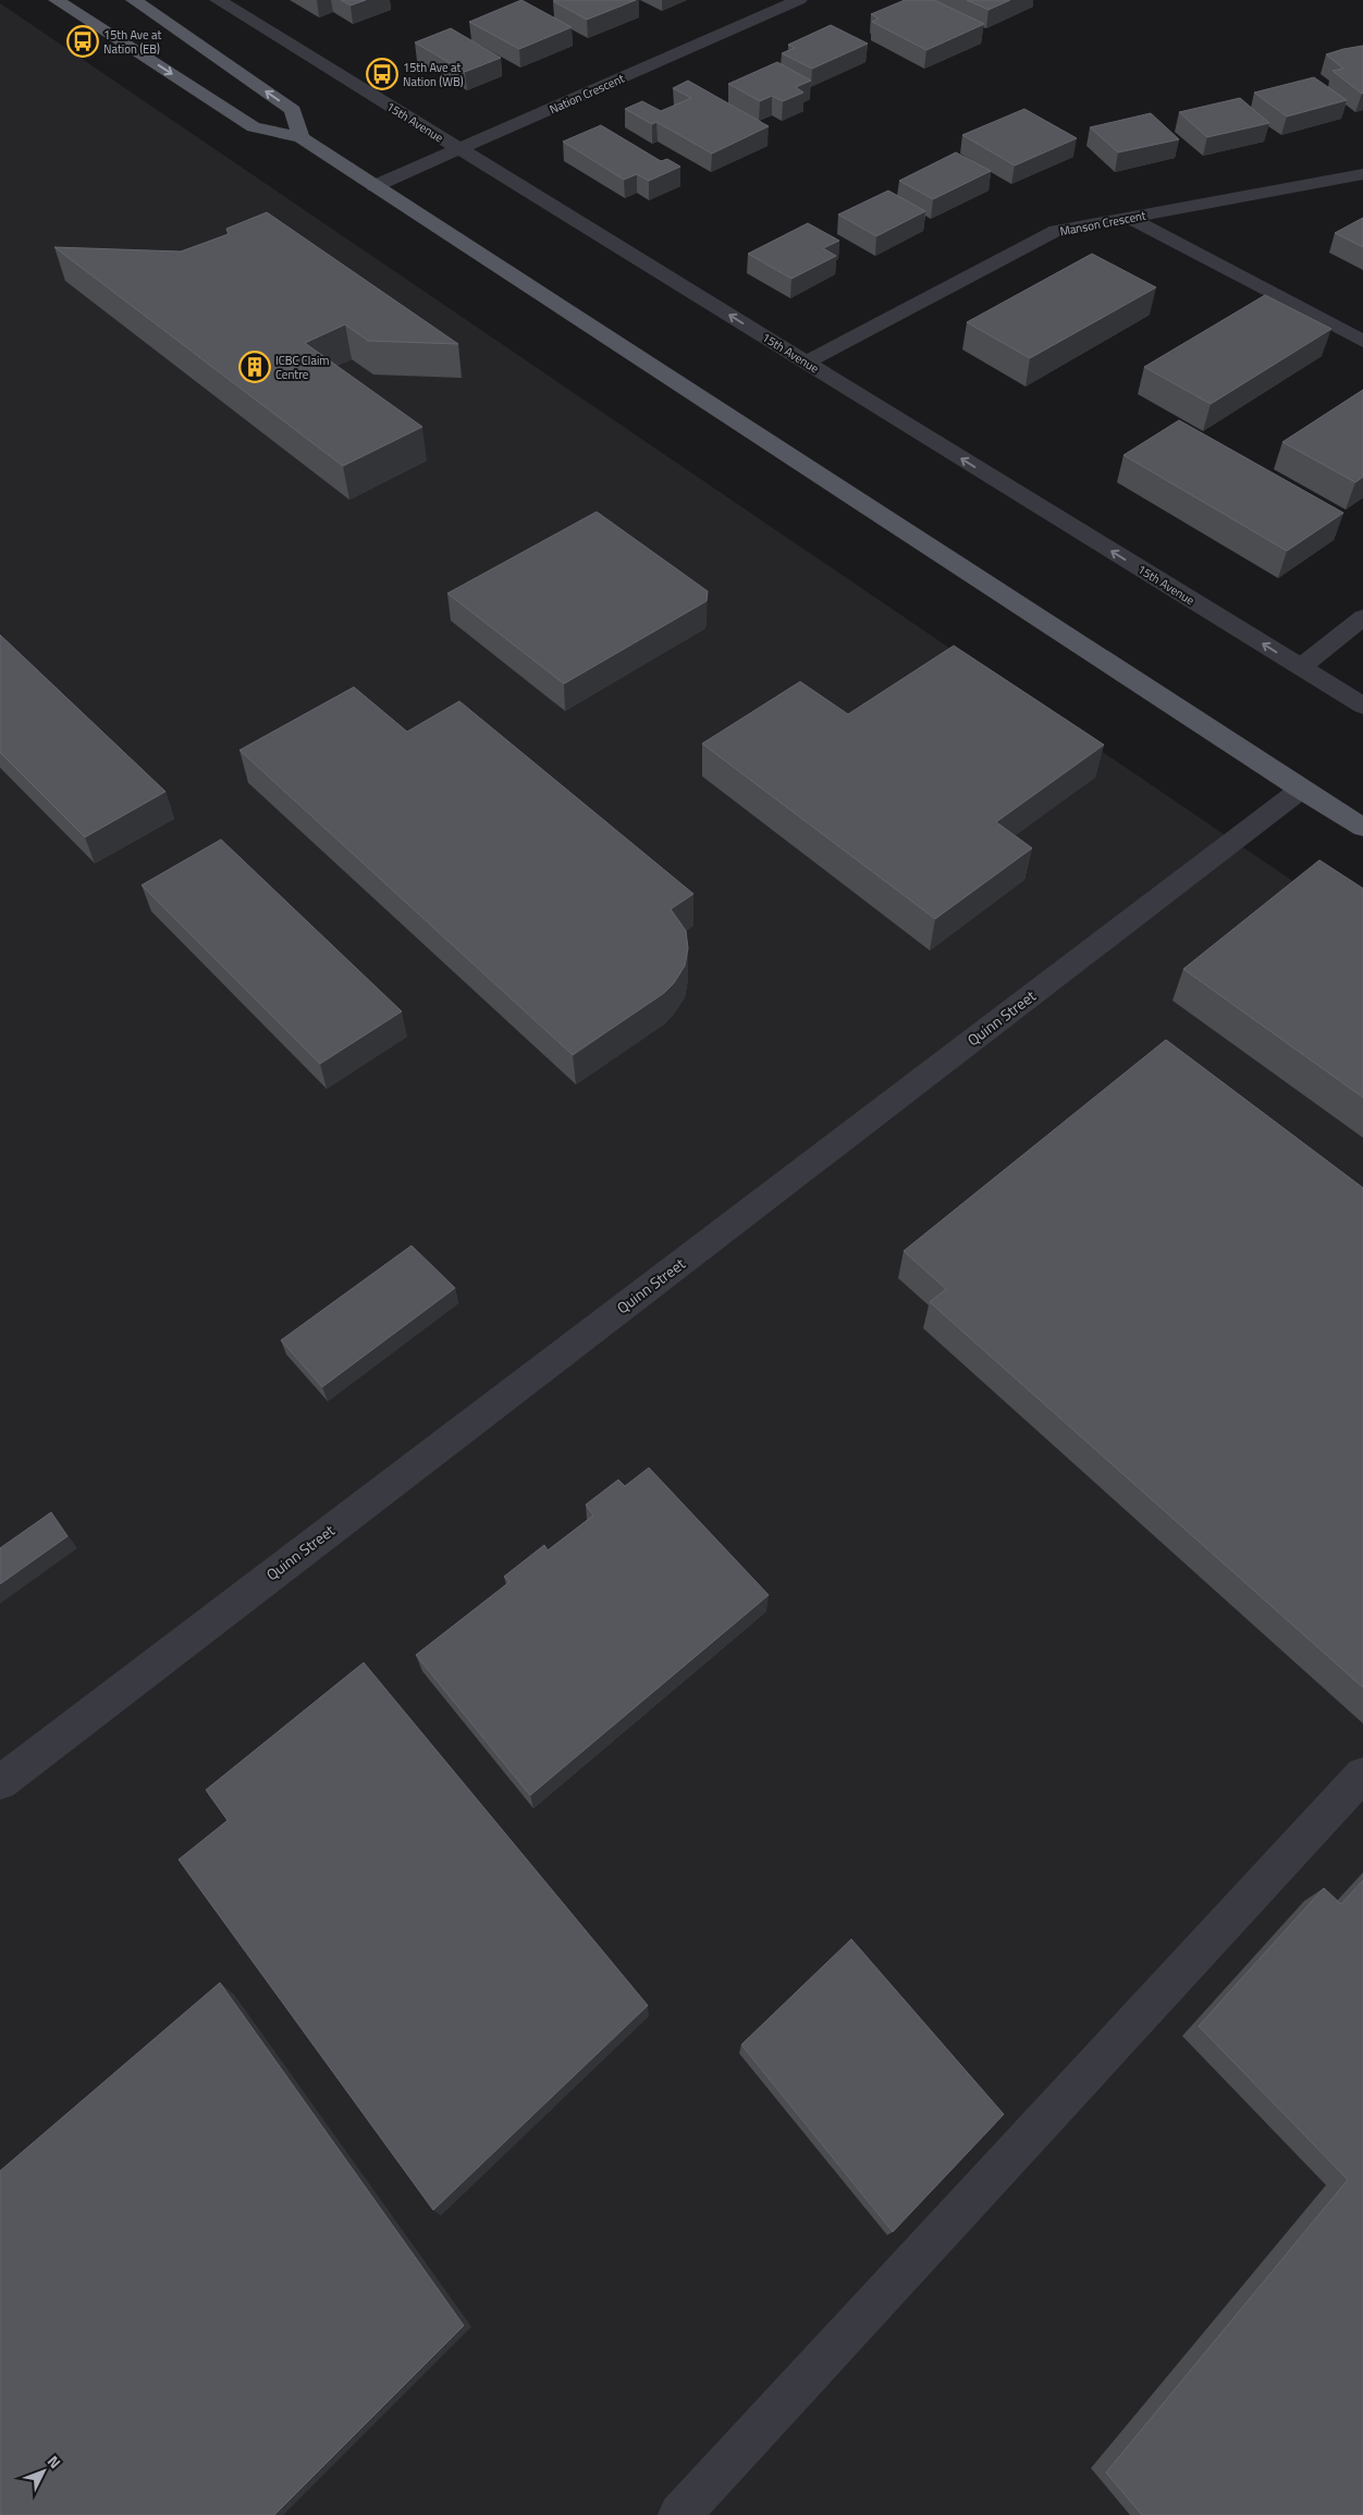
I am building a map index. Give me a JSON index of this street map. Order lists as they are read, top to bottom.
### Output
{
  "streets": {
    "street": [
      "Nation Crescent",
      "15th Avenue",
      "Manson Crescent",
      "Quinn Street"
    ]
  },
  "crossings": [
    ["Nation Crescent", "15th Avenue"],
    ["15th Avenue", "Manson Crescent"]
  ],
  "one_way": ["15th Avenue"],
  "places": {
    "bus stop": ["15th Ave at Nation (EB)", "15th Ave at Nation (WB)"],
    "building": ["ICBC Claim Centre"]
  },
  "north": "top right"
}
